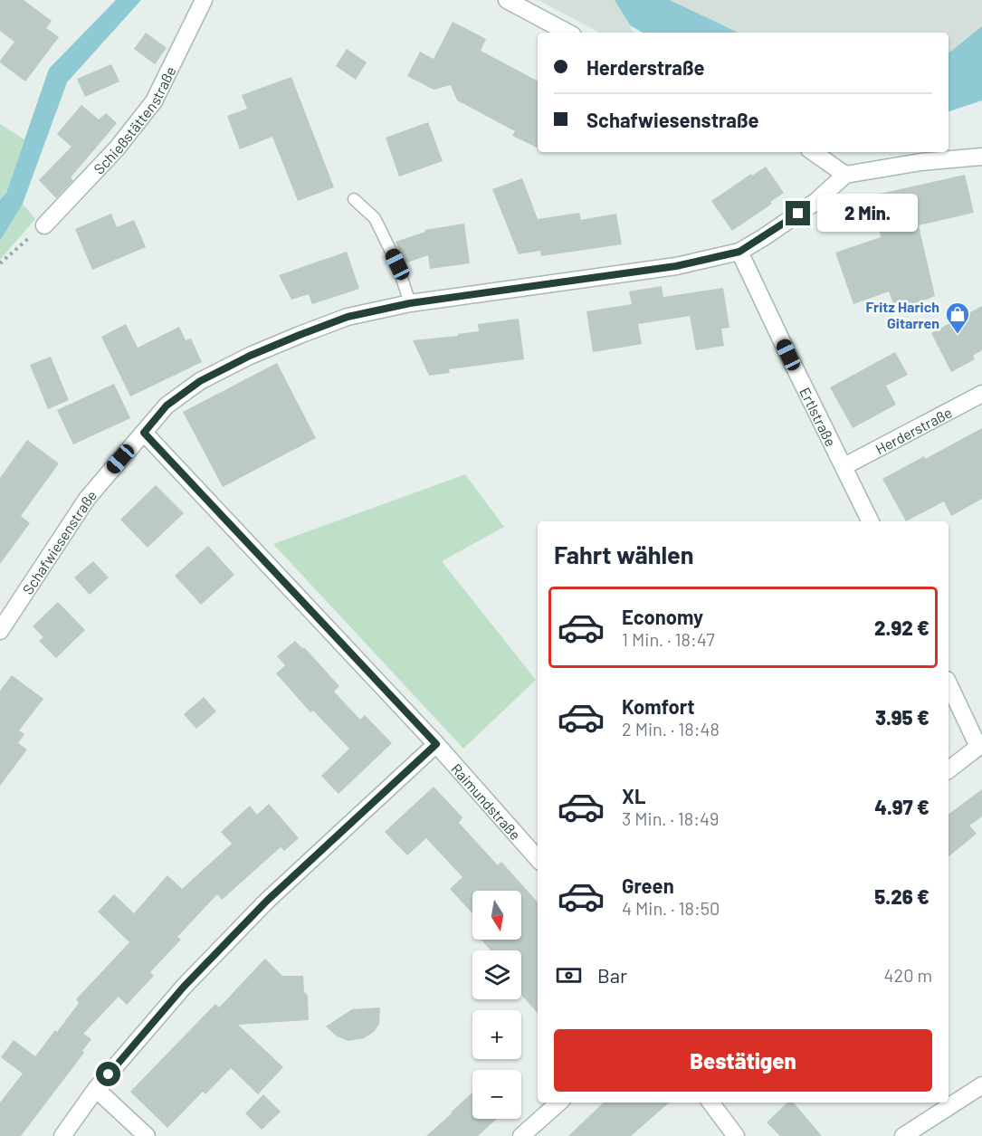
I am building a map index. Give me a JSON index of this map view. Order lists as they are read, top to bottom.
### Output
{
  "streets": {
    "street": [
      "Schießstättenstraße",
      "Ertlstraße",
      "Herderstraße",
      "Schafwiesenstraße",
      "Raimundstraße"
    ]
  },
  "crossings": [
    ["Ertlstraße", "Herderstraße"],
    ["Ertlstraße", "Schafwiesenstraße"],
    ["Schafwiesenstraße", "Raimundstraße"]
  ],
  "places": {
    "shop": ["Fritz Harich Gitarren"]
  },
  "north": "bottom",
  "page": {
    "banner": ["Herderstraße", "Schafwiesenstraße"],
    "bubble": "2 Min.",
    "heading": "Fahrt wählen",
    "list": [
      {
        "name": "Economy",
        "note": "1 Min. · 18:47",
        "value": "2.92 €"
      },
      {
        "name": "Komfort",
        "note": "2 Min. · 18:48",
        "value": "3.95 €"
      },
      {
        "name": "XL",
        "note": "3 Min. · 18:49",
        "value": "4.97 €"
      },
      {
        "name": "Green",
        "note": "4 Min. · 18:50",
        "value": "5.26 €"
      }
    ],
    "map_buttons": ["+", "−"],
    "pay": ["Bar", "420 m"],
    "buttons": "Bestätigen"
  }
}
